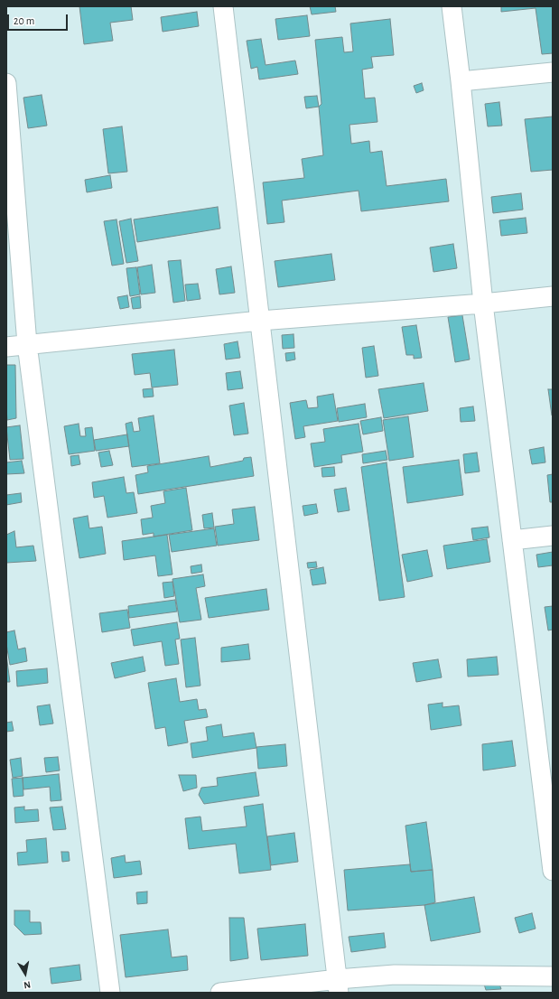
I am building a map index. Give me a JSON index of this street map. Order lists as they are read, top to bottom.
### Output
{
  "scale_bar": "20 m",
  "north": "bottom"
}
